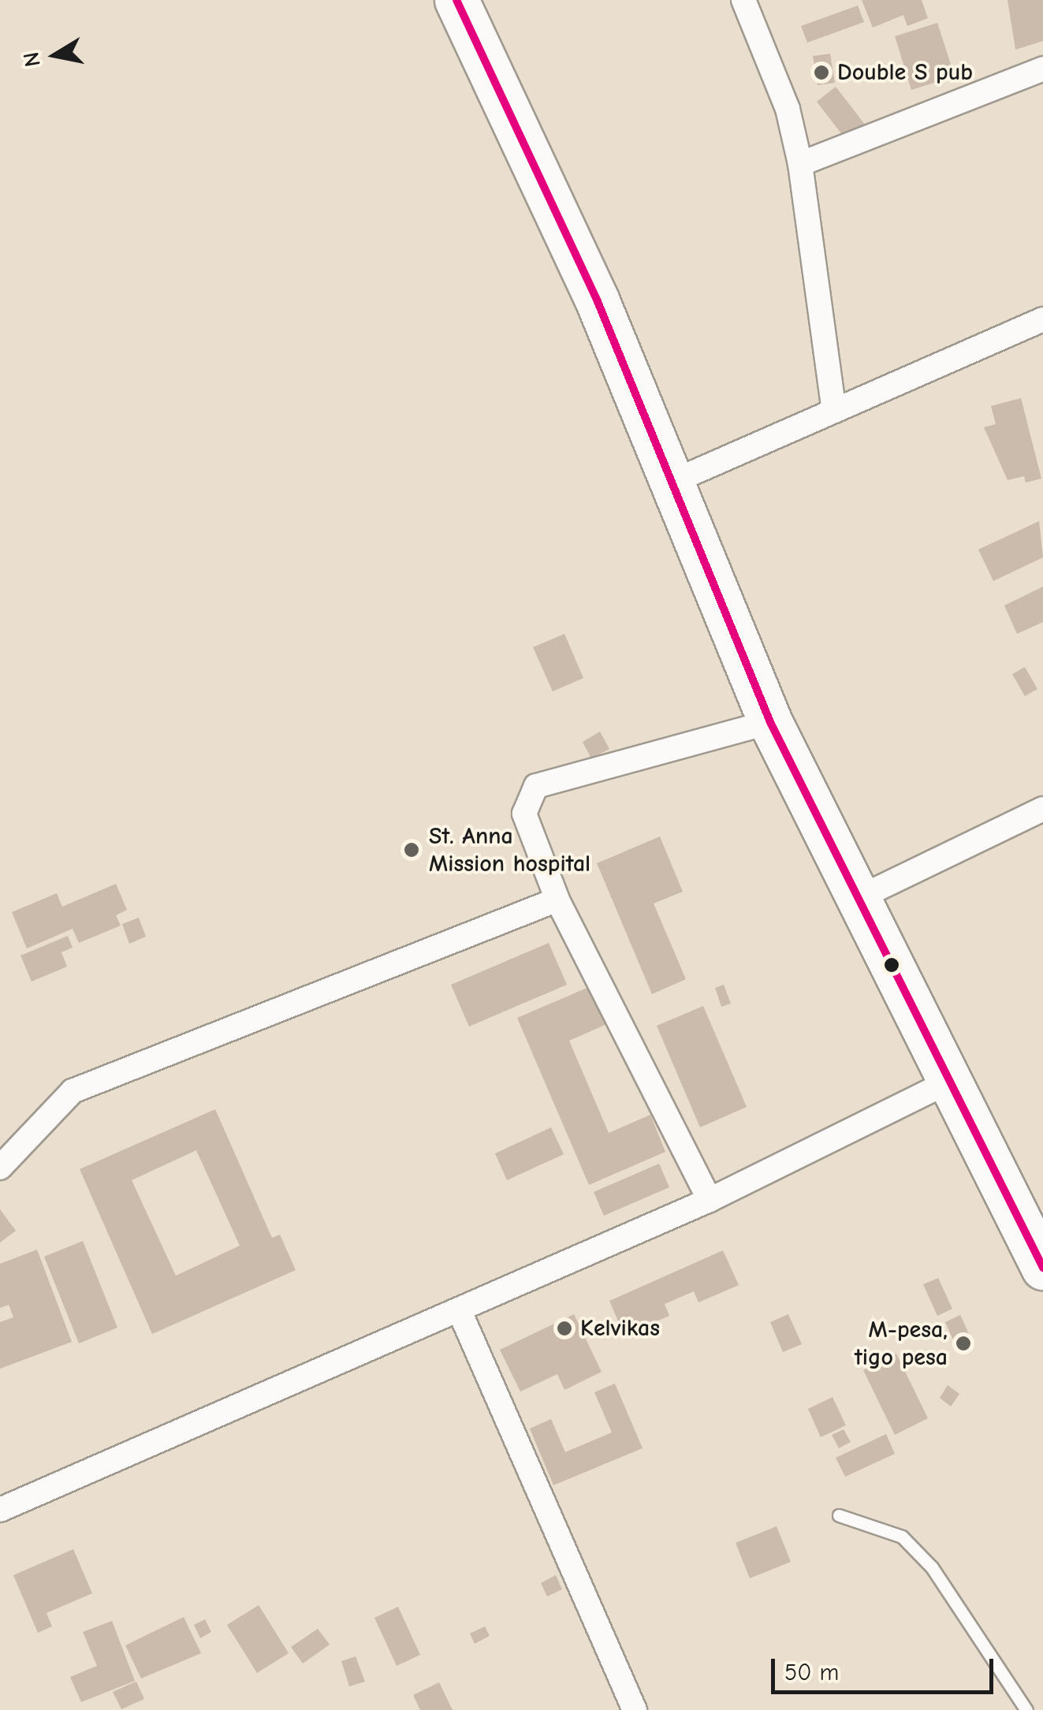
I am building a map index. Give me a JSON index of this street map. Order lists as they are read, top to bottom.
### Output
{
  "places": [
    "Double S pub",
    "St. Anna Mission hospital",
    "Kelvikas",
    "M-pesa, tigo pesa"
  ],
  "scale_bar": "50 m",
  "north": "left"
}
